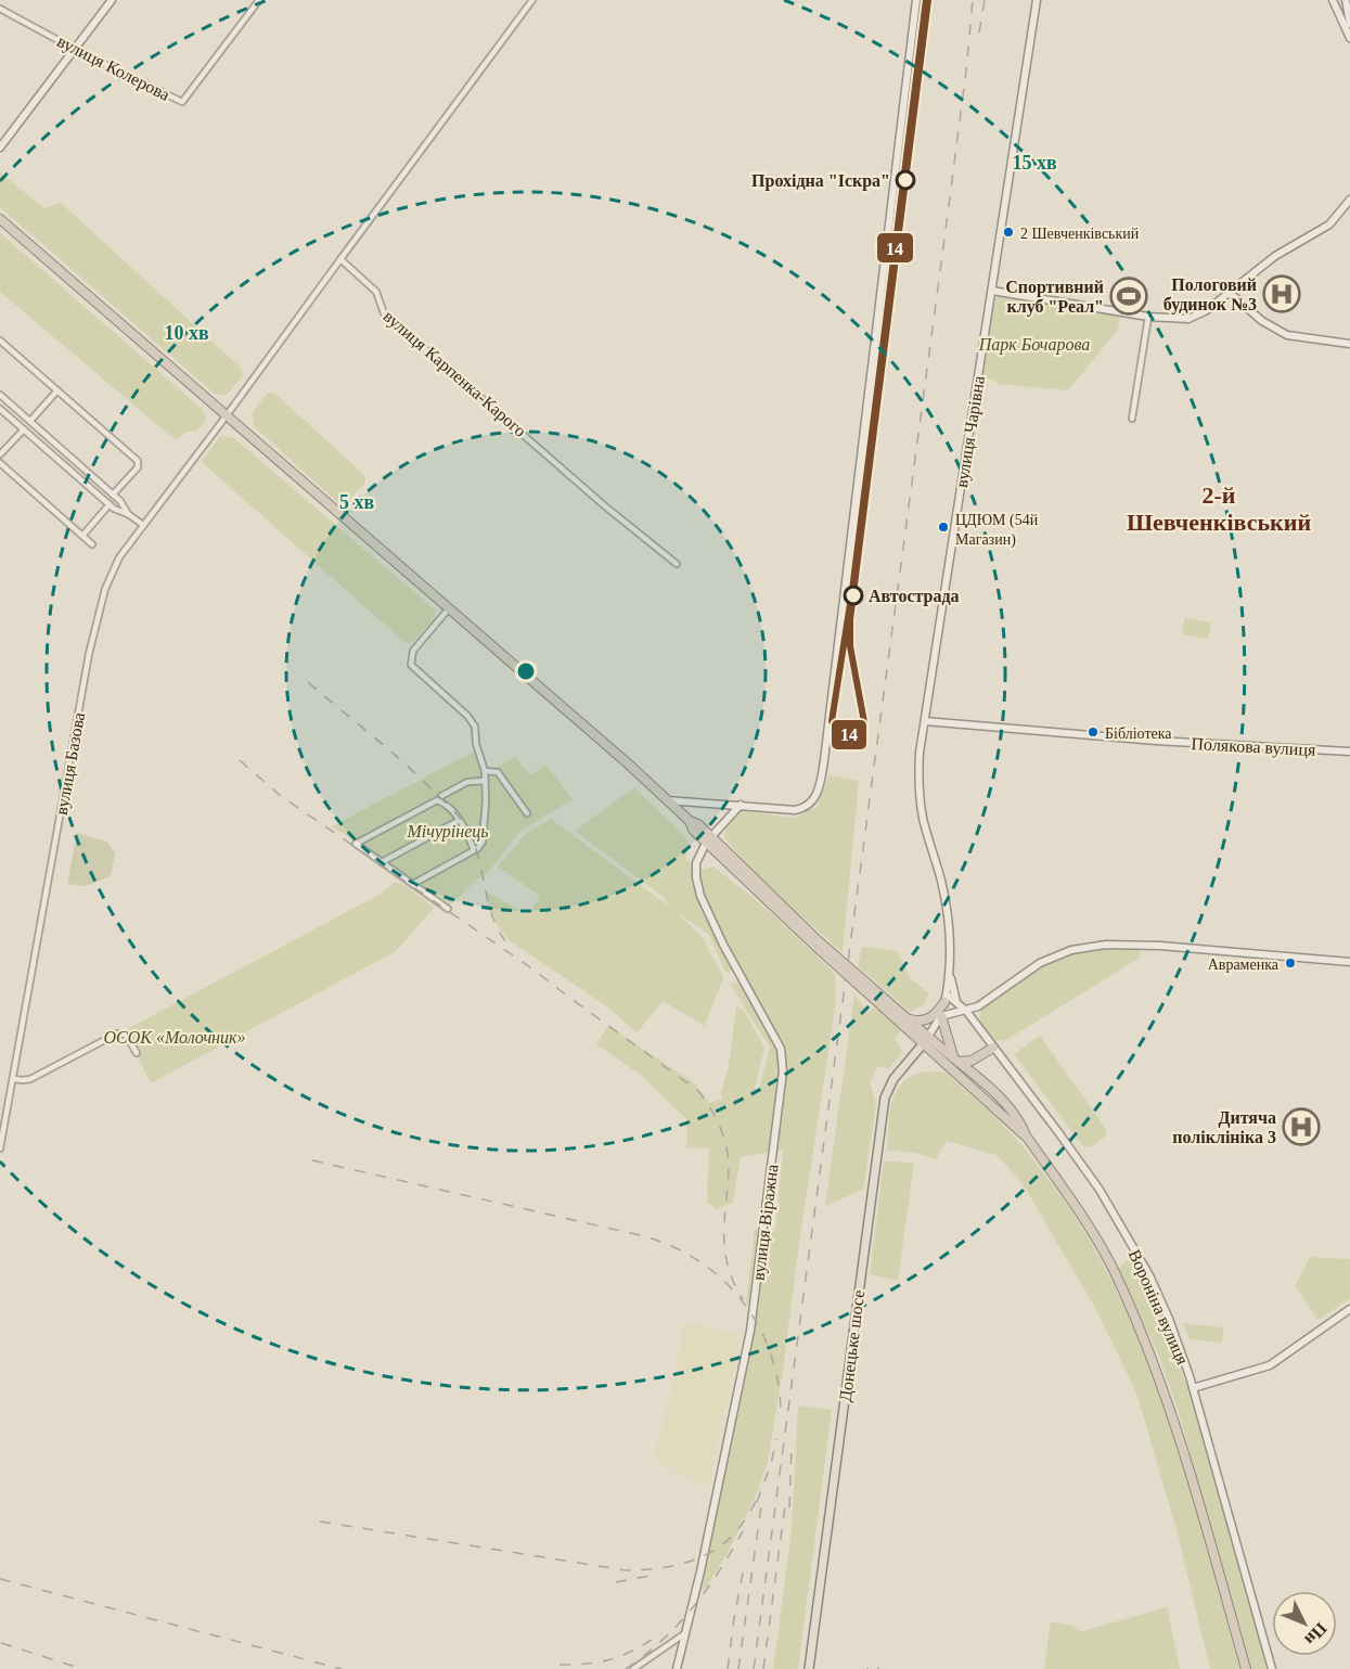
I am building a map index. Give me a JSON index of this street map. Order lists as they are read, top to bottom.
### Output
{
  "streets": {
    "main road": ["Донецьке шосе"],
    "street": [
      "вулиця Колерова",
      "вулиця Карпенка-Карого",
      "вулиця Чарівна",
      "Полякова вулиця",
      "вулиця Базова",
      "вулиця Віражна",
      "Вороніна вулиця"
    ]
  },
  "crossings": [
    ["вулиця Чарівна", "Полякова вулиця"],
    ["вулиця Чарівна", "Вороніна вулиця"],
    ["вулиця Чарівна", "Донецьке шосе"]
  ],
  "districts": ["2-й Шевченківський"],
  "parks": ["Парк Бочарова", "Мічурінець", "ОСОК «Молочник»"],
  "places": {
    "other": [
      "Прохідна \"Іскра\"",
      "2 Шевченківський",
      "ЦДЮМ (54й Магазин)",
      "Автострада",
      "Бібліотека",
      "Авраменка"
    ],
    "hospital": ["Пологовий будинок №3", "Дитяча поліклініка 3"],
    "sports": ["Спортивний клуб \"Реал\""]
  },
  "lines": ["transit line 14"],
  "north": "bottom right",
  "rings": ["15 хв", "10 хв", "5 хв"]
}
